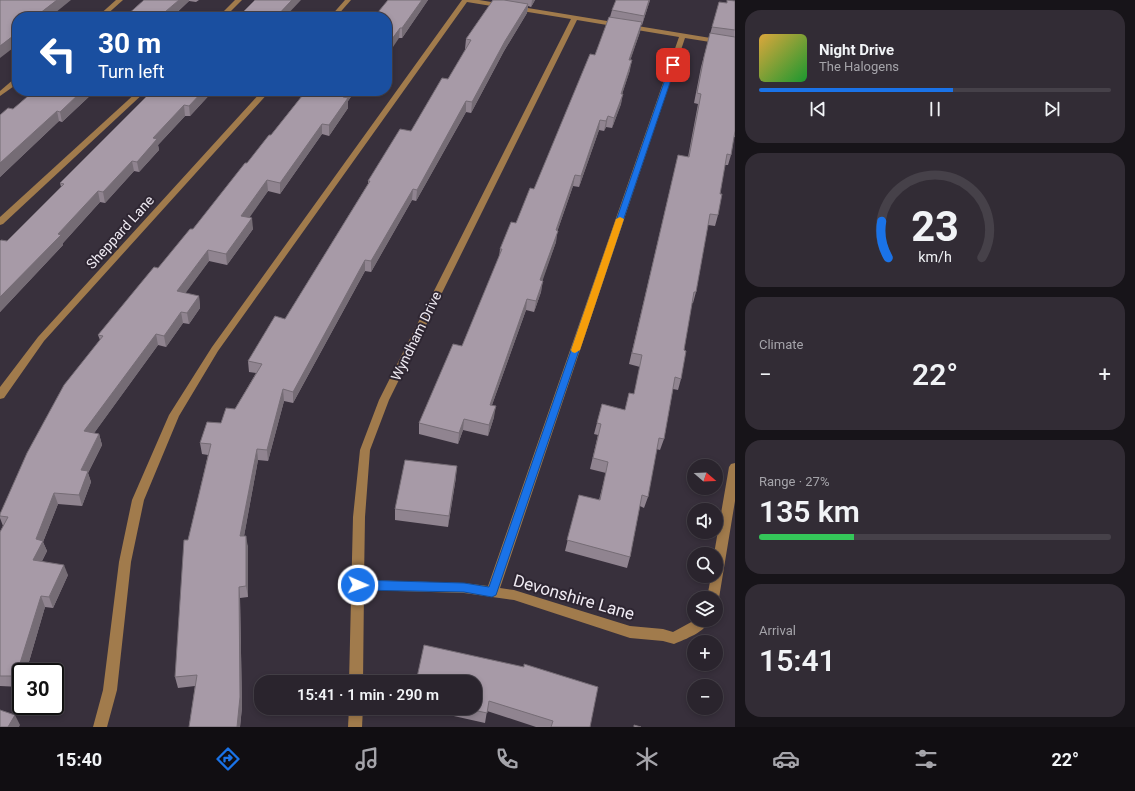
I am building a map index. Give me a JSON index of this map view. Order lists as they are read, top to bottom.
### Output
{
  "streets": {
    "street": ["Sheppard Lane", "Wyndham Drive", "Devonshire Lane"]
  },
  "crossings": [
    ["Wyndham Drive", "Devonshire Lane"]
  ],
  "north": "right",
  "page": {
    "turn": ["30 m", "Turn left"],
    "song": ["Night Drive", "The Halogens"],
    "tile": [
      "Climate",
      ["Range · 27%", "135 km"],
      ["Arrival", "15:41"]
    ],
    "heat": ["−", "22°", "+"],
    "map_buttons": ["+", "−"],
    "limit": "30",
    "trip": "15:41 · 1 min · 290 m",
    "tabs": ["15:40", "22°"],
    "gauge": ["23", "km/h"]
  }
}
